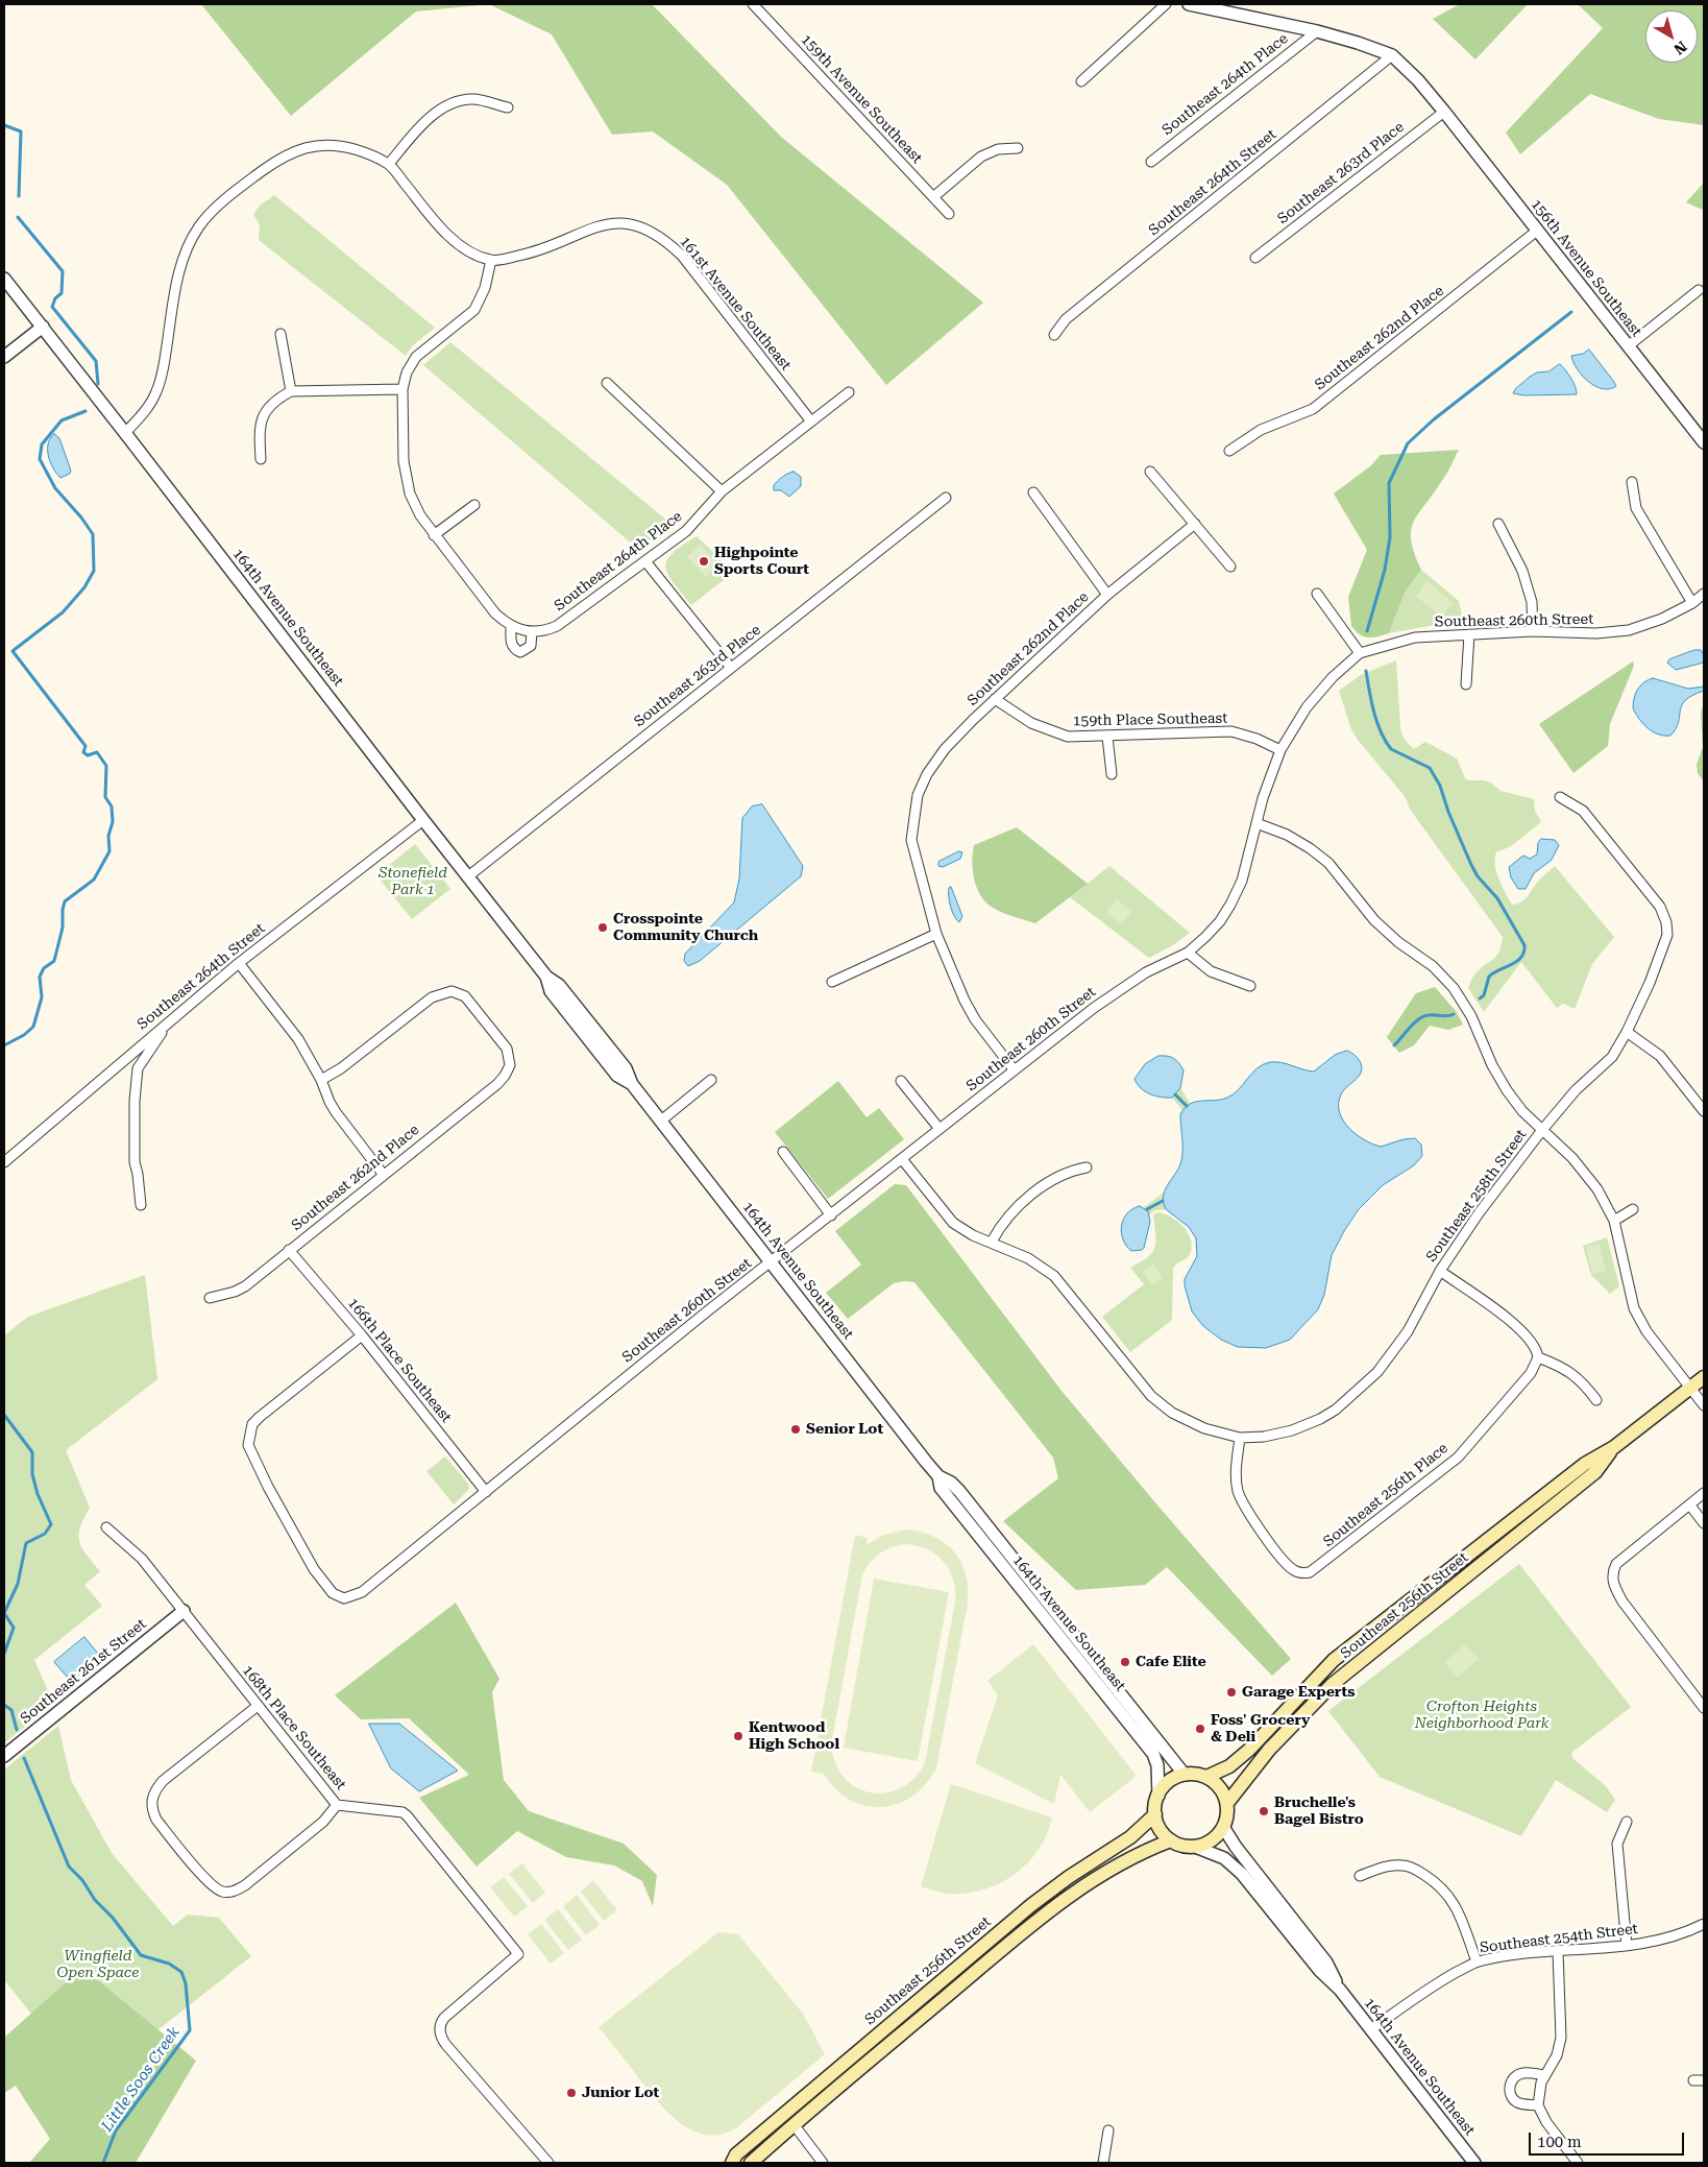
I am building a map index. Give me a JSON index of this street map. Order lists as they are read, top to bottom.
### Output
{
  "streets": {
    "main road": ["Southeast 256th Street"],
    "street": [
      "Southeast 264th Place",
      "159th Avenue Southeast",
      "Southeast 263rd Place",
      "Southeast 264th Street",
      "156th Avenue Southeast",
      "161st Avenue Southeast",
      "Southeast 262nd Place",
      "164th Avenue Southeast",
      "Southeast 260th Street",
      "159th Place Southeast",
      "Southeast 258th Street",
      "166th Place Southeast",
      "Southeast 256th Place",
      "Southeast 261st Street",
      "168th Place Southeast",
      "Southeast 254th Street"
    ]
  },
  "crossings": [
    ["Southeast 264th Place", "161st Avenue Southeast"],
    ["Southeast 263rd Place", "156th Avenue Southeast"],
    ["Southeast 263rd Place", "164th Avenue Southeast"],
    ["Southeast 264th Street", "156th Avenue Southeast"],
    ["Southeast 264th Street", "164th Avenue Southeast"],
    ["156th Avenue Southeast", "Southeast 262nd Place"],
    ["Southeast 262nd Place", "Southeast 260th Street"],
    ["Southeast 262nd Place", "159th Place Southeast"],
    ["Southeast 262nd Place", "166th Place Southeast"],
    ["164th Avenue Southeast", "Southeast 260th Street"],
    ["164th Avenue Southeast", "Southeast 256th Street"],
    ["164th Avenue Southeast", "Southeast 254th Street"],
    ["Southeast 260th Street", "159th Place Southeast"],
    ["Southeast 260th Street", "166th Place Southeast"],
    ["Southeast 258th Street", "Southeast 256th Place"],
    ["Southeast 261st Street", "168th Place Southeast"]
  ],
  "water": ["Little Soos Creek"],
  "parks": ["Stonefield Park 1", "Crofton Heights Neighborhood Park", "Wingfield Open Space"],
  "places": [
    "Highpointe Sports Court",
    "Crosspointe Community Church",
    "Senior Lot",
    "Cafe Elite",
    "Garage Experts",
    "Foss' Grocery & Deli",
    "Kentwood High School",
    "Bruchelle's Bagel Bistro",
    "Junior Lot"
  ],
  "scale_bar": "100 m",
  "north": "bottom right"
}
